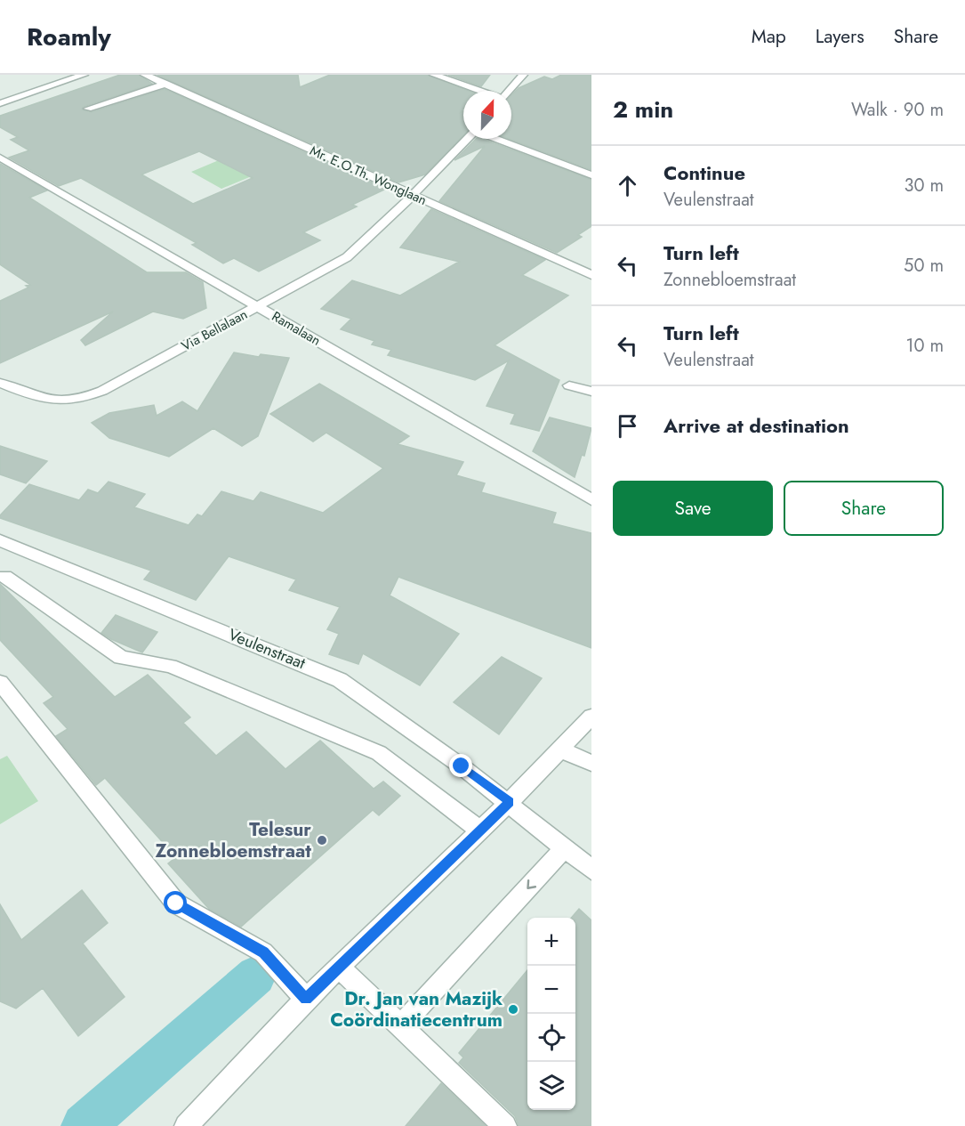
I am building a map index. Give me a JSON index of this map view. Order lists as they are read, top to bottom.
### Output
{
  "streets": {
    "street": [
      "Mr. E.O.Th. Wonglaan",
      "Ramalaan",
      "Via Bellalaan",
      "Veulenstraat"
    ]
  },
  "crossings": [
    ["Mr. E.O.Th. Wonglaan", "Via Bellalaan"],
    ["Ramalaan", "Via Bellalaan"]
  ],
  "places": ["Telesur Zonnebloemstraat", "Dr. Jan van Mazijk Coördinatiecentrum"],
  "north": "top",
  "page": {
    "header": "Roamly",
    "nav": ["Map", "Layers", "Share"],
    "heading": ["2 min", "Walk · 90 m"],
    "list": [
      ["Continue", "Veulenstraat", "30 m"],
      ["Turn left", "Zonnebloemstraat", "50 m"],
      ["Turn left", "Veulenstraat", "10 m"],
      "Arrive at destination"
    ],
    "buttons": ["Save", "Share"],
    "map_buttons": ["+", "−"]
  }
}
